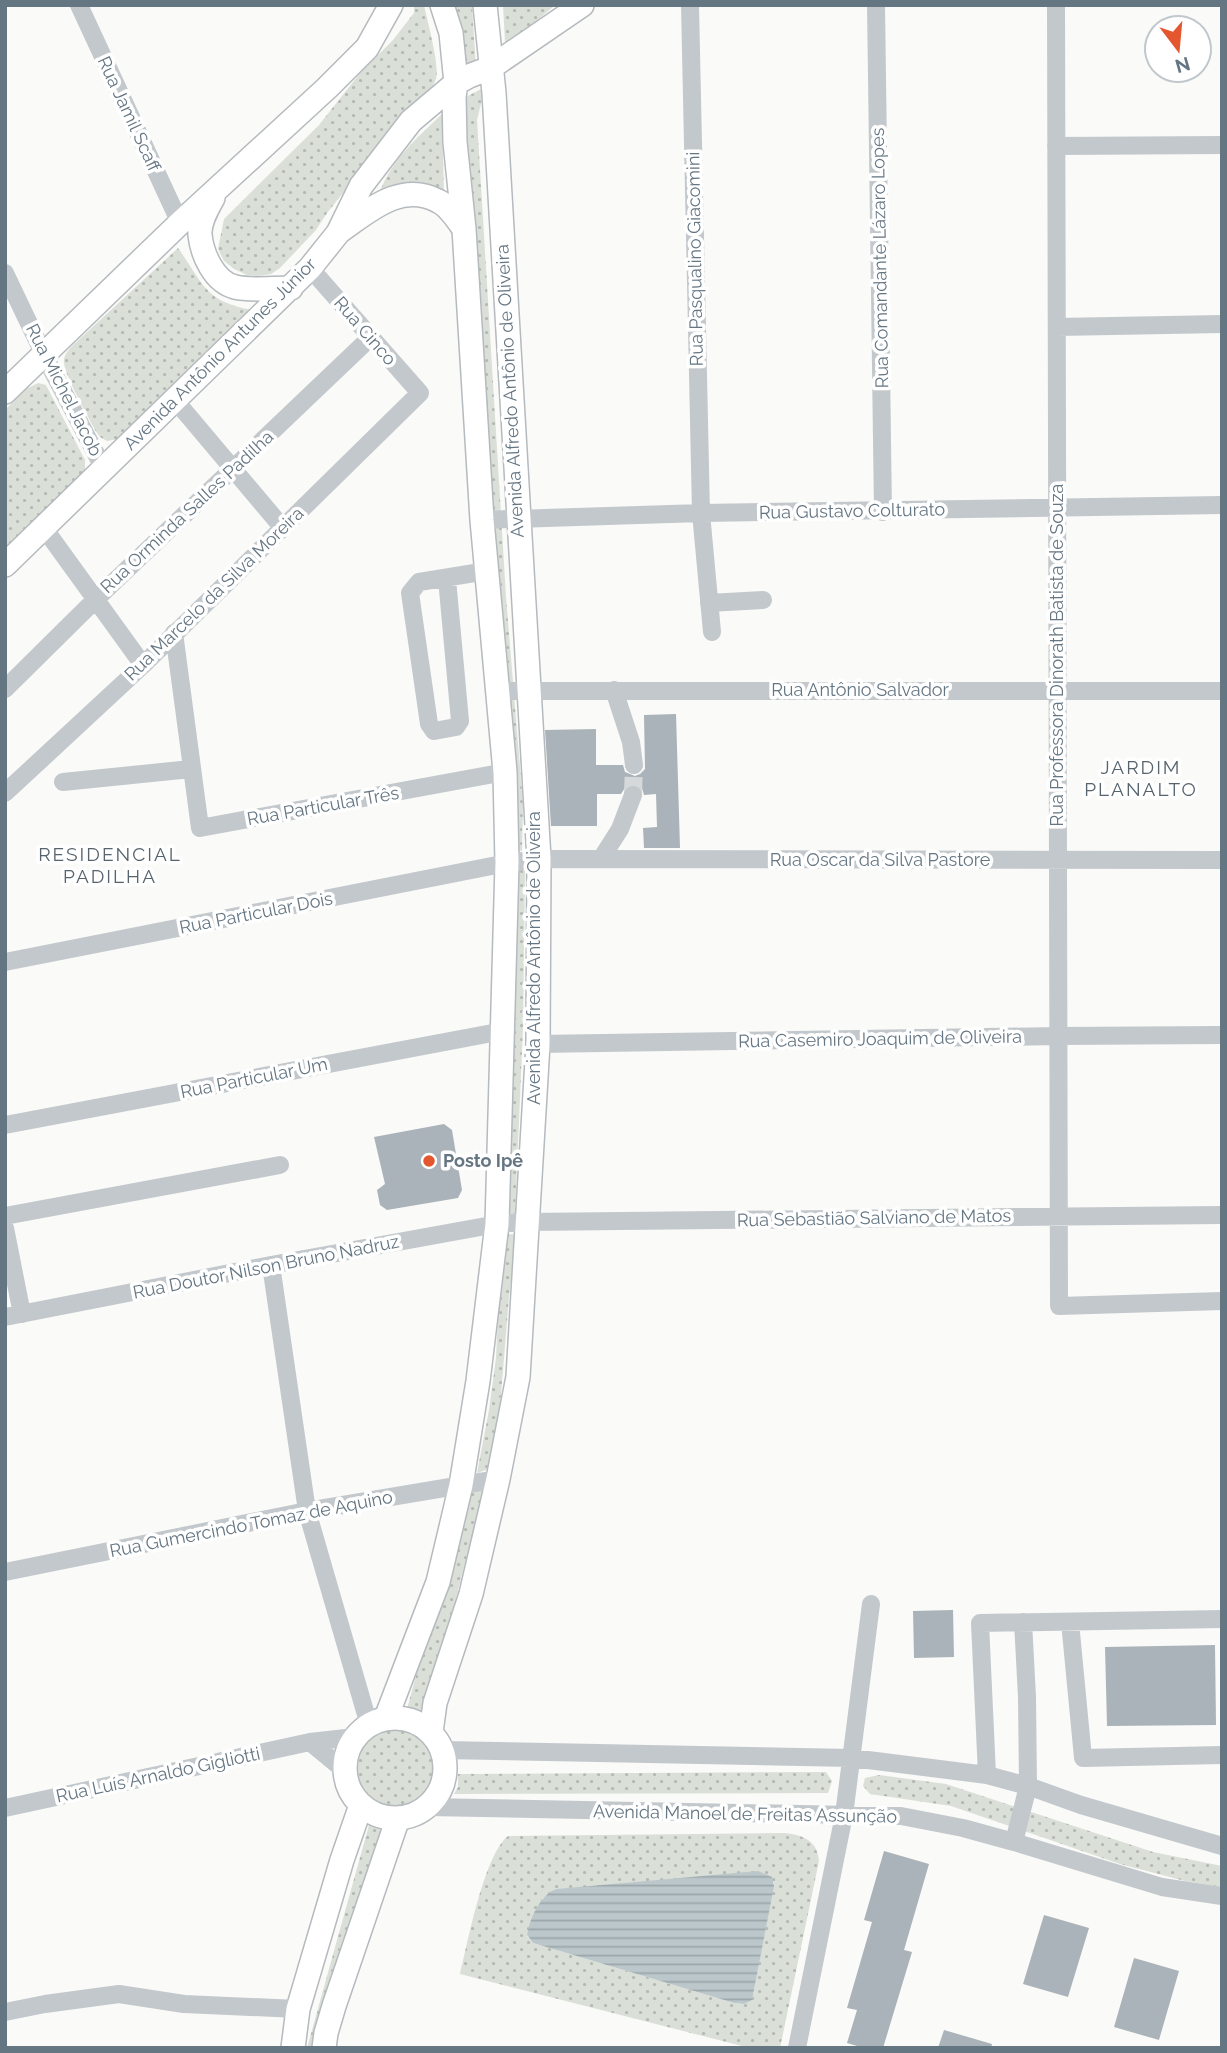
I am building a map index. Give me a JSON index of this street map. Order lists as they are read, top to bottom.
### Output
{
  "streets": {
    "main road": ["Avenida Antônio Antunes Júnior", "Avenida Alfredo Antônio de Oliveira"],
    "street": [
      "Rua Jamil Scaff",
      "Rua Comandante Lázaro Lopes",
      "Rua Pasqualino Giacomini",
      "Rua Cinco",
      "Rua Michel Jacob",
      "Rua Gustavo Colturato",
      "Rua Orminda Salles Padilha",
      "Rua Marcelo da Silva Moreira",
      "Rua Professora Dinorath Batista de Souza",
      "Rua Antônio Salvador",
      "Rua Particular Três",
      "Rua Oscar da Silva Pastore",
      "Rua Particular Dois",
      "Rua Casemiro Joaquim de Oliveira",
      "Rua Particular Um",
      "Rua Sebastião Salviano de Matos",
      "Rua Doutor Nilson Bruno Nadruz",
      "Rua Gumercindo Tomaz de Aquino",
      "Rua Luís Arnaldo Gigliotti",
      "Avenida Manoel de Freitas Assunção"
    ]
  },
  "crossings": [
    ["Rua Comandante Lázaro Lopes", "Rua Gustavo Colturato"],
    ["Rua Pasqualino Giacomini", "Rua Gustavo Colturato"],
    ["Rua Cinco", "Avenida Antônio Antunes Júnior"],
    ["Rua Cinco", "Rua Orminda Salles Padilha"],
    ["Rua Cinco", "Rua Marcelo da Silva Moreira"],
    ["Avenida Antônio Antunes Júnior", "Rua Michel Jacob"],
    ["Avenida Antônio Antunes Júnior", "Avenida Alfredo Antônio de Oliveira"],
    ["Avenida Alfredo Antônio de Oliveira", "Rua Gustavo Colturato"],
    ["Avenida Alfredo Antônio de Oliveira", "Rua Antônio Salvador"],
    ["Avenida Alfredo Antônio de Oliveira", "Rua Particular Três"],
    ["Avenida Alfredo Antônio de Oliveira", "Rua Oscar da Silva Pastore"],
    ["Avenida Alfredo Antônio de Oliveira", "Rua Particular Dois"],
    ["Avenida Alfredo Antônio de Oliveira", "Rua Casemiro Joaquim de Oliveira"],
    ["Avenida Alfredo Antônio de Oliveira", "Rua Particular Um"],
    ["Avenida Alfredo Antônio de Oliveira", "Rua Sebastião Salviano de Matos"],
    ["Avenida Alfredo Antônio de Oliveira", "Rua Doutor Nilson Bruno Nadruz"],
    ["Avenida Alfredo Antônio de Oliveira", "Rua Gumercindo Tomaz de Aquino"],
    ["Avenida Alfredo Antônio de Oliveira", "Rua Luís Arnaldo Gigliotti"],
    ["Avenida Alfredo Antônio de Oliveira", "Avenida Manoel de Freitas Assunção"],
    ["Rua Gustavo Colturato", "Rua Professora Dinorath Batista de Souza"],
    ["Rua Marcelo da Silva Moreira", "Rua Particular Três"],
    ["Rua Professora Dinorath Batista de Souza", "Rua Antônio Salvador"],
    ["Rua Professora Dinorath Batista de Souza", "Rua Oscar da Silva Pastore"],
    ["Rua Professora Dinorath Batista de Souza", "Rua Casemiro Joaquim de Oliveira"],
    ["Rua Professora Dinorath Batista de Souza", "Rua Sebastião Salviano de Matos"],
    ["Rua Oscar da Silva Pastore", "Rua Particular Dois"],
    ["Rua Sebastião Salviano de Matos", "Rua Doutor Nilson Bruno Nadruz"],
    ["Rua Luís Arnaldo Gigliotti", "Avenida Manoel de Freitas Assunção"]
  ],
  "districts": ["JARDIM PLANALTO", "RESIDENCIAL PADILHA"],
  "places": ["Posto Ipê"],
  "north": "bottom"
}
